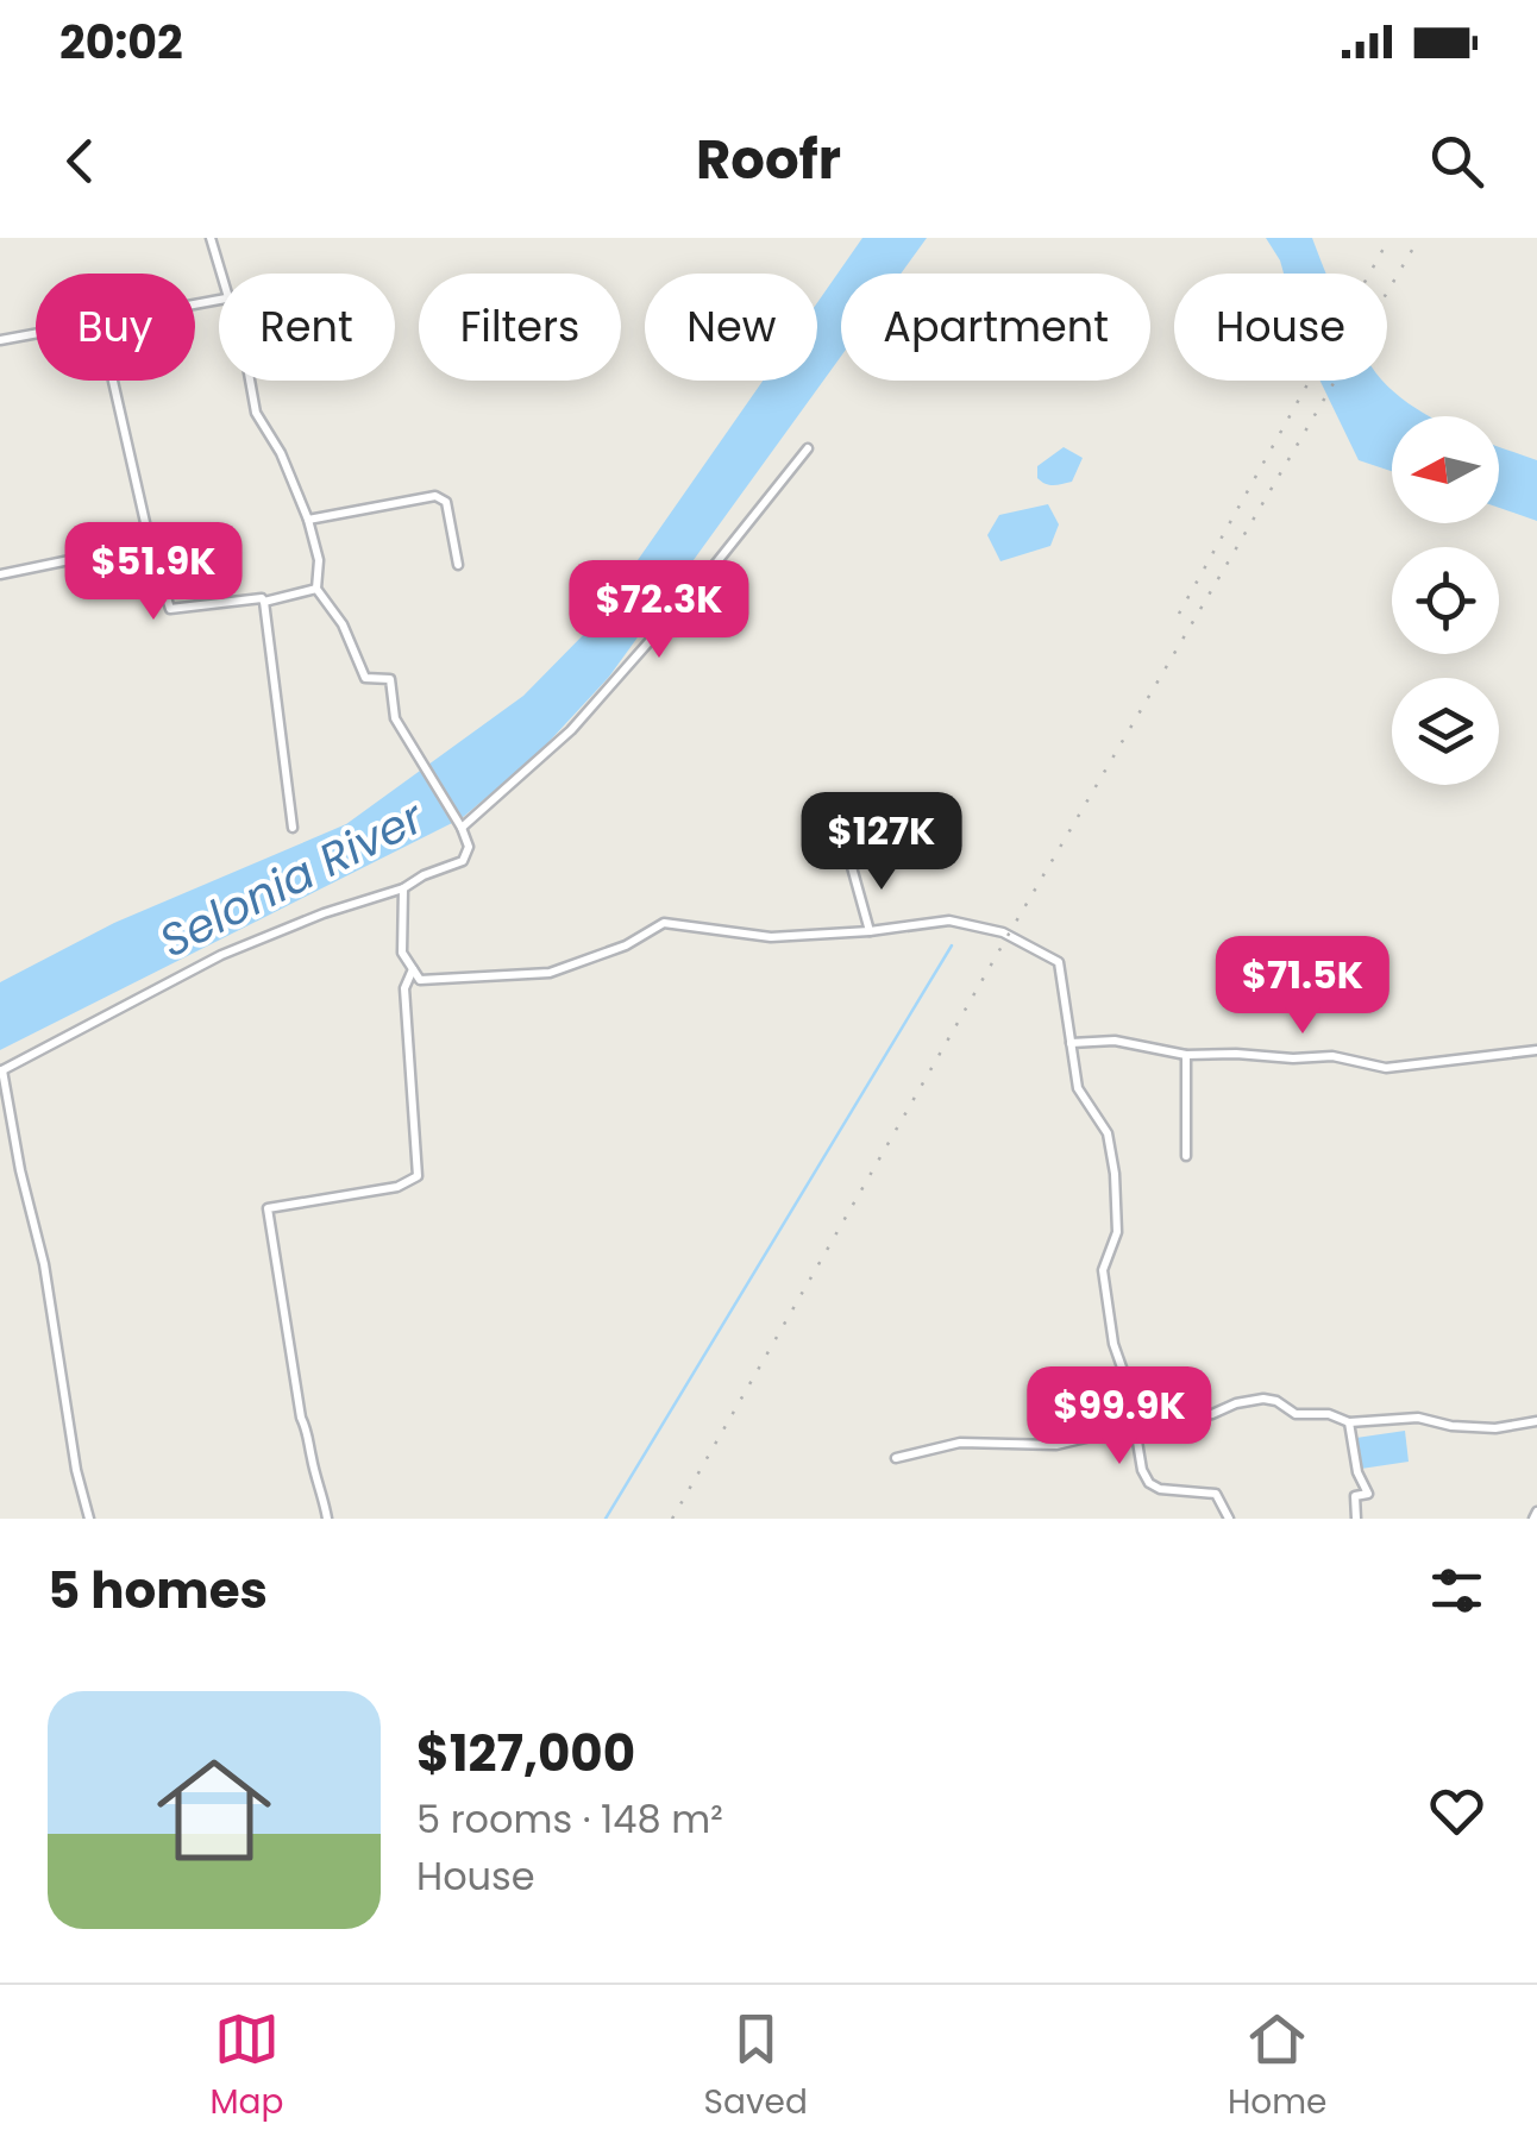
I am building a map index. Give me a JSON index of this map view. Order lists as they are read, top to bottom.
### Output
{
  "water": ["Selonia River"],
  "north": "left",
  "page": {
    "status": "20:02",
    "header": "Roofr",
    "chip": [
      "Buy",
      "Rent",
      "Filters",
      "New",
      "Apartment",
      "House"
    ],
    "price": [
      "$51.9K",
      "$72.3K",
      "$127K",
      "$71.5K",
      "$99.9K"
    ],
    "heading": "5 homes",
    "list": [
      {
        "name": "$127,000",
        "note": "5 rooms · 148 m² · House"
      }
    ],
    "tabs": ["Map", "Saved", "Home"]
  }
}
